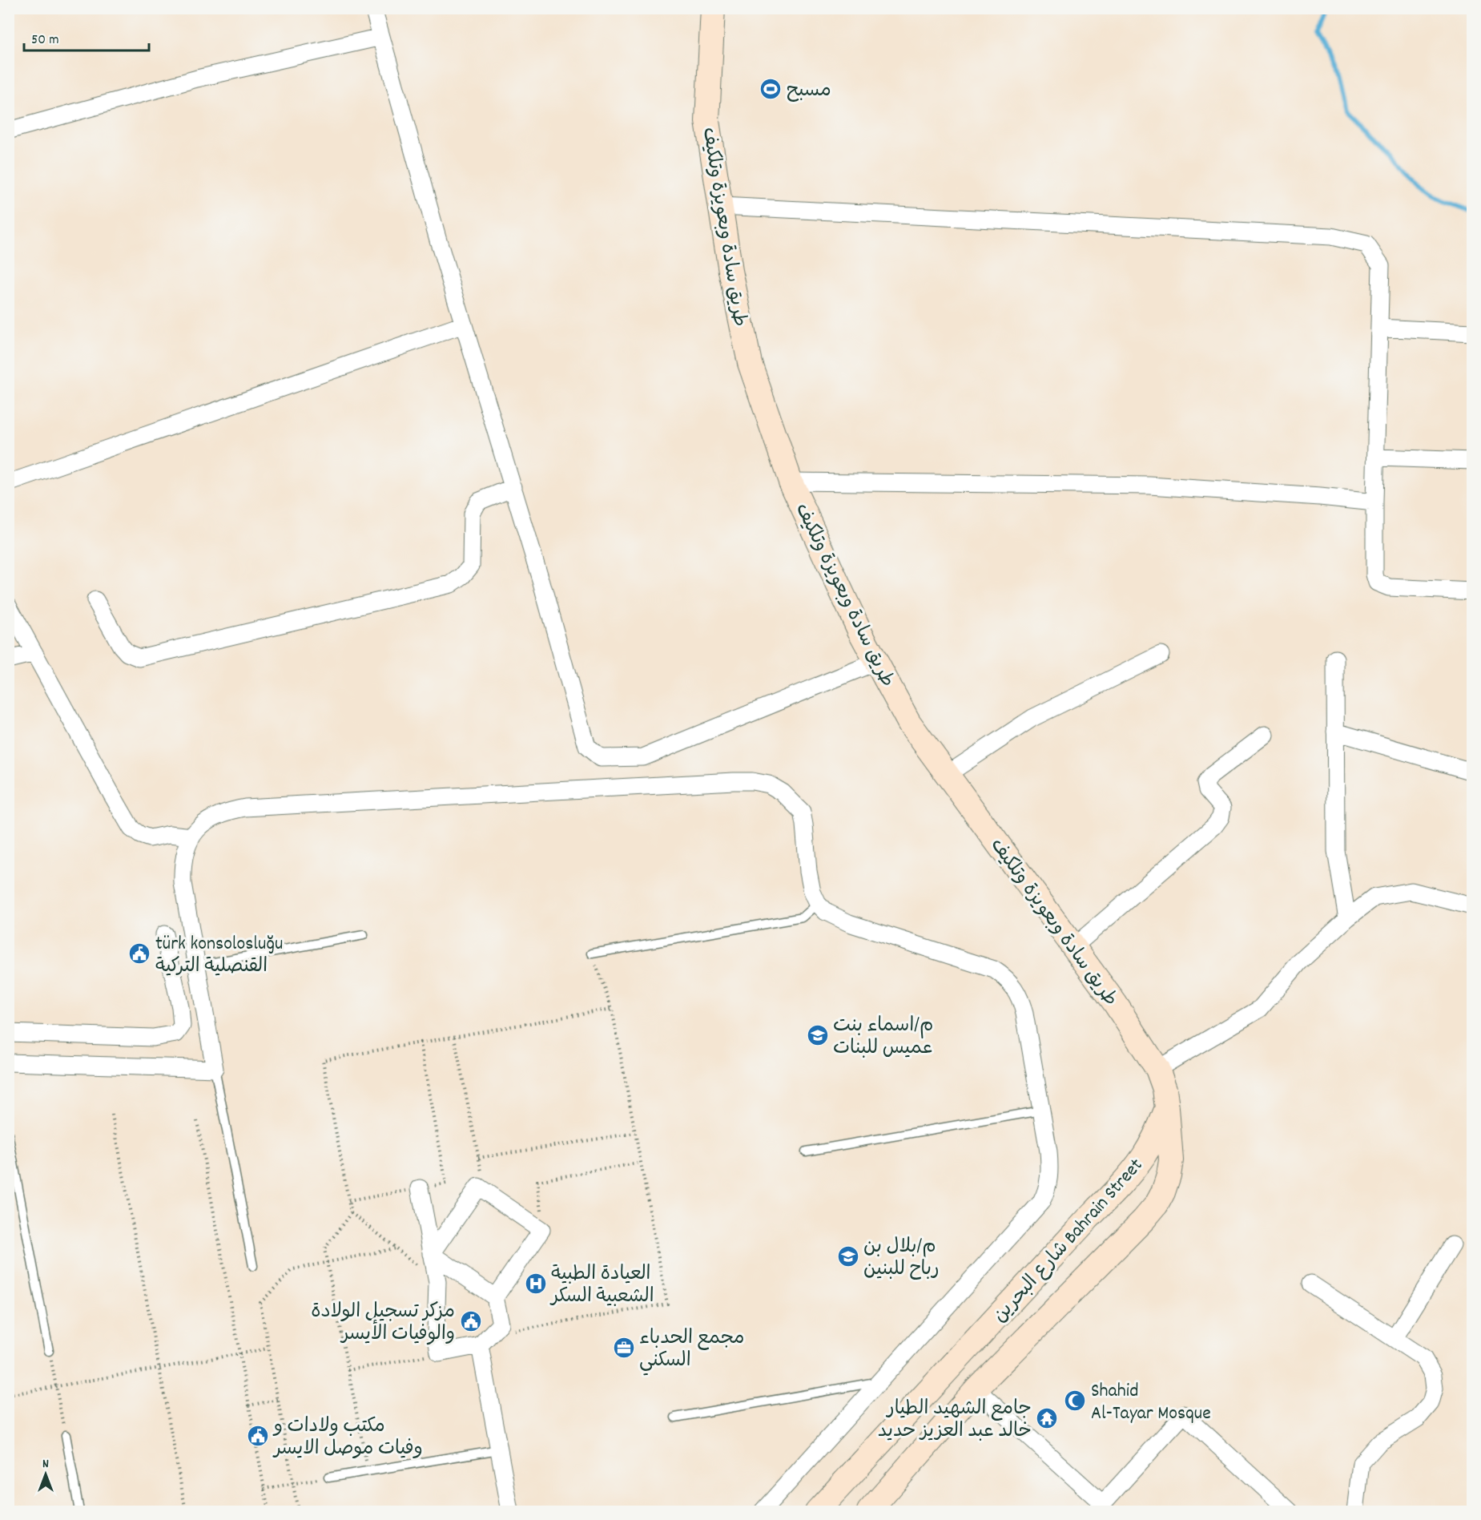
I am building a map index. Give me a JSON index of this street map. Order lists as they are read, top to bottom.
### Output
{
  "streets": {
    "main road": ["طريق سادة وبعويزة وتلكيف", "شارع البحرين Bahrain Street"]
  },
  "crossings": [
    ["طريق سادة وبعويزة وتلكيف", "شارع البحرين Bahrain Street"]
  ],
  "places": {
    "sports": ["مسبح"],
    "public building": ["türk konsolosluğu القنصلية التركية", "مزكر تسجيل الولادة والوفيات الأيسر", "مكتب ولادات و وفيات موصل الايسر"],
    "school or university": ["م/اسماء بنت عميس للبنات", "م/بلال بن رباح للبنين"],
    "hospital": ["العيادة الطبية الشعبية السكر"],
    "office": ["مجمع الحدباء السكني"],
    "mosque": ["Shahid Al-Tayar Mosque"],
    "temple": ["جامع الشهيد الطيار خالد عبد العزيز حديد"]
  },
  "scale_bar": "50 m",
  "north": "top"
}
